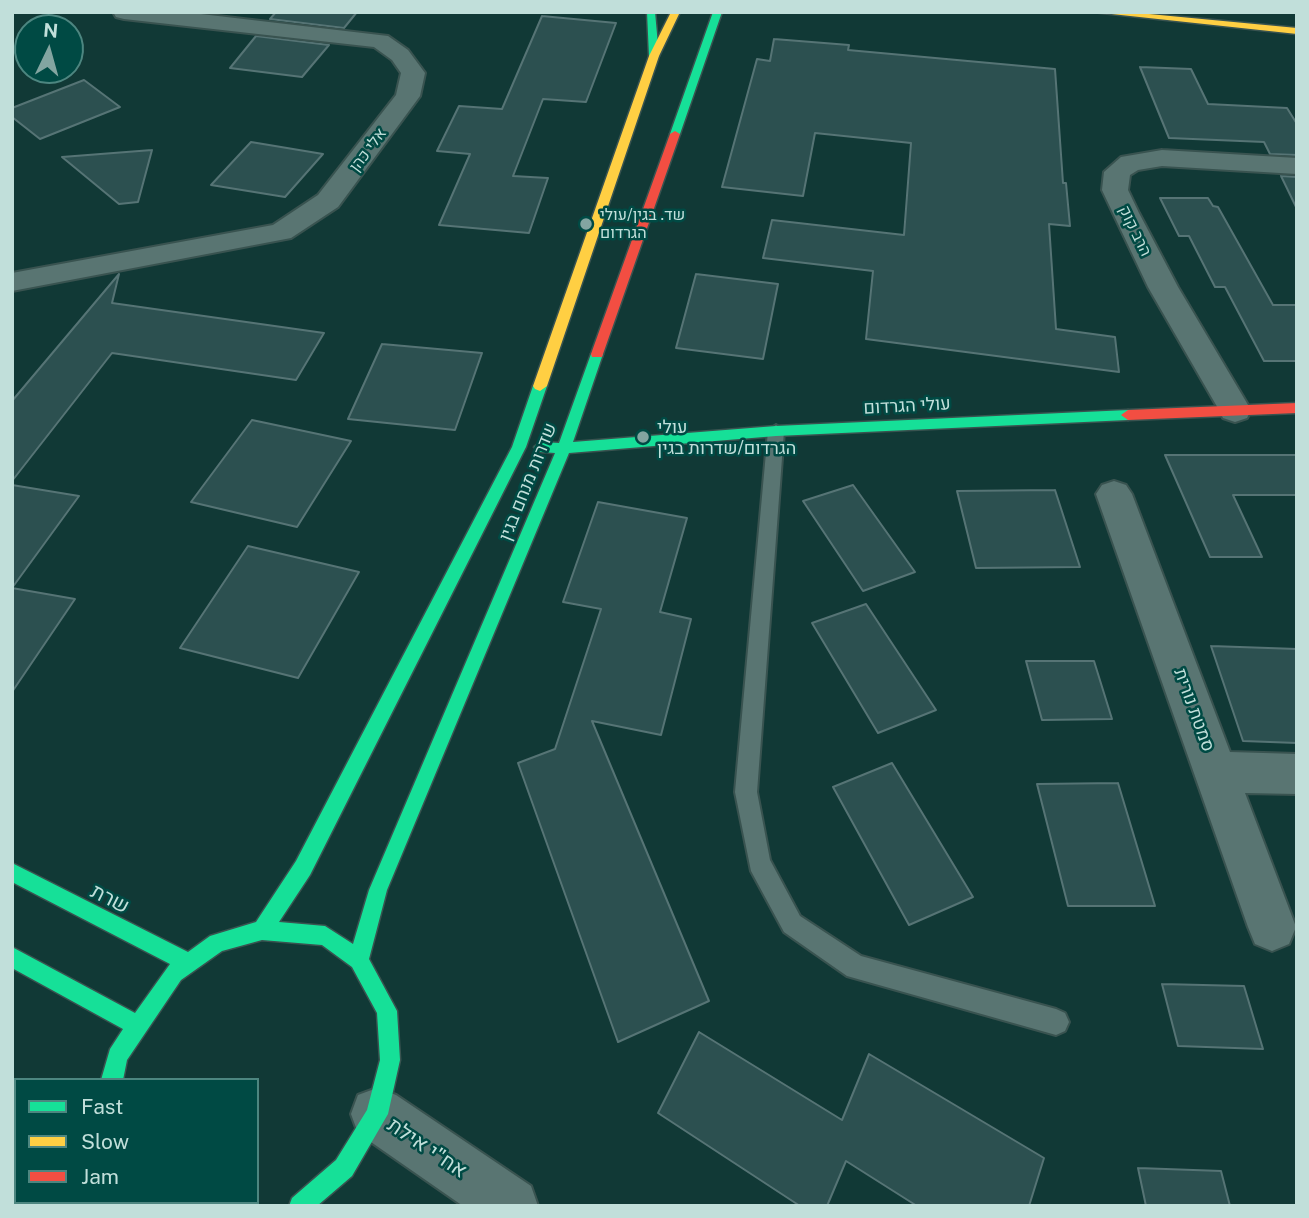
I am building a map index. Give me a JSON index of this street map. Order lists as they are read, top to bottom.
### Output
{
  "streets": {
    "main road": ["עולי הגרדום", "שדרות מנחם בגין", "שרת"],
    "street": [
      "אלי כהן",
      "הרב קוק",
      "סמטת נורית",
      "אח\"י אילת"
    ]
  },
  "crossings": [
    ["הרב קוק", "עולי הגרדום"],
    ["עולי הגרדום", "שדרות מנחם בגין"]
  ],
  "places": ["שד. בגין/עולי הגרדום", "עולי הגרדום/שדרות בגין"],
  "legend": ["Fast", "Slow", "Jam"],
  "north": "top"
}
